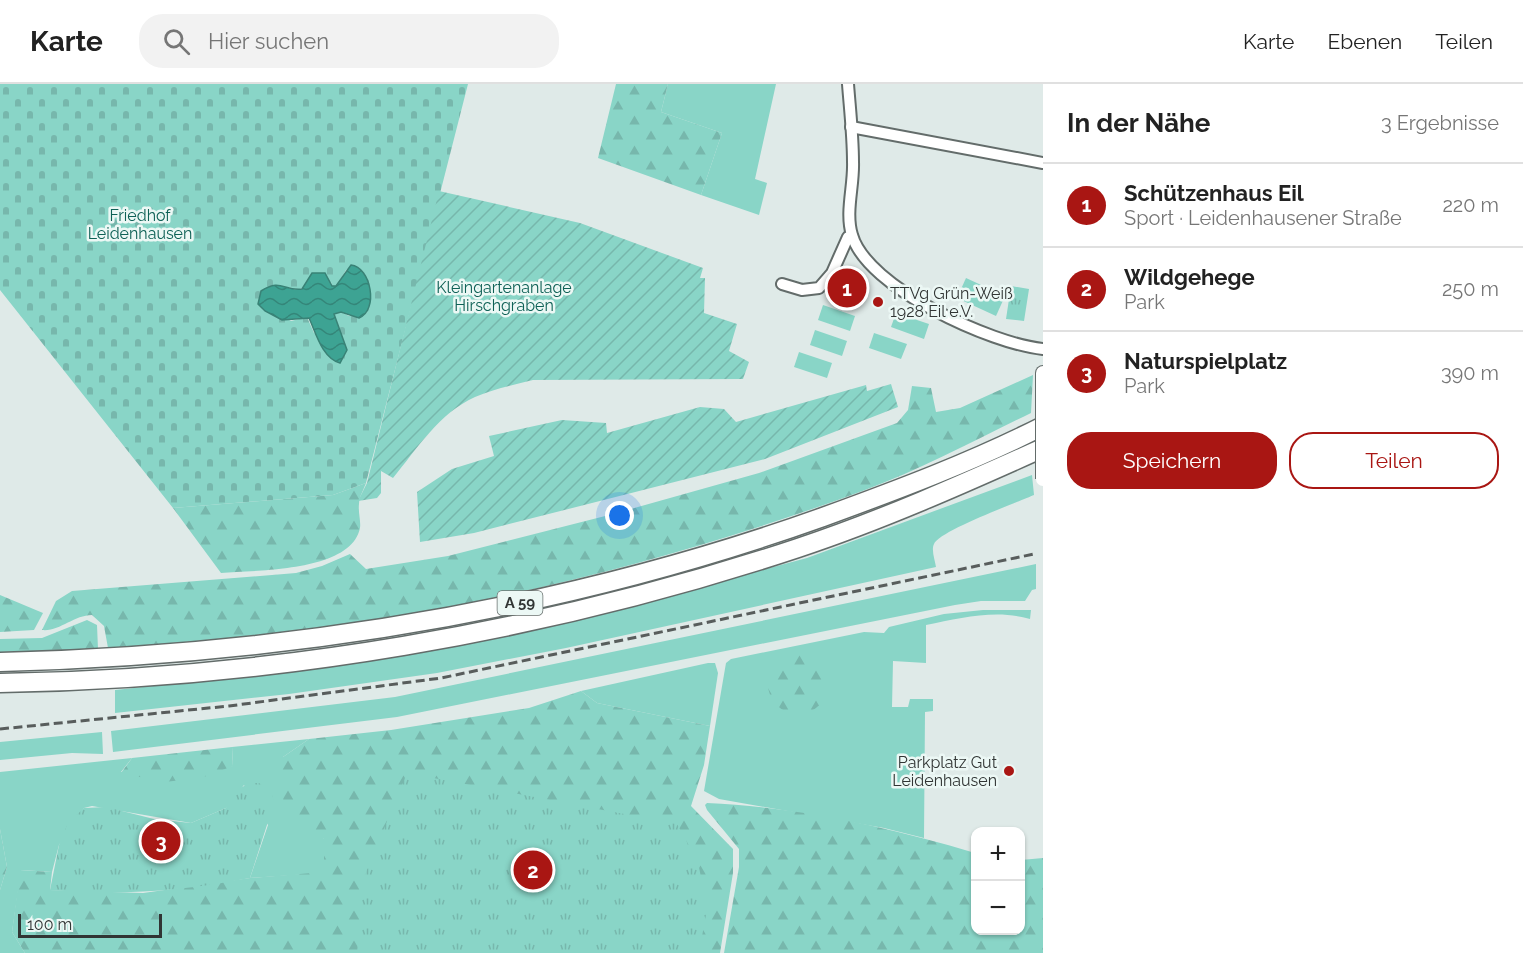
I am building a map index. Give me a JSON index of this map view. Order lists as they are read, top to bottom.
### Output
{
  "streets": {
    "highway": ["A 59"]
  },
  "parks": ["Friedhof Leidenhausen", "Kleingartenanlage Hirschgraben"],
  "places": ["TTVg Grün-Weiß 1928 Eil e.V.", "Parkplatz Gut Leidenhausen"],
  "scale_bar": "100 m",
  "page": {
    "header": "Karte",
    "search": "Hier suchen",
    "nav": ["Karte", "Ebenen", "Teilen"],
    "heading": ["In der Nähe", "3 Ergebnisse"],
    "list": [
      {
        "mark": "1",
        "name": "Schützenhaus Eil",
        "note": "Sport · Leidenhausener Straße",
        "value": "220 m"
      },
      {
        "mark": "2",
        "name": "Wildgehege",
        "note": "Park",
        "value": "250 m"
      },
      {
        "mark": "3",
        "name": "Naturspielplatz",
        "note": "Park",
        "value": "390 m"
      }
    ],
    "pins": ["1", "3", "2"],
    "buttons": ["Speichern", "Teilen"],
    "map_buttons": ["+", "−"],
    "scale": "100 m"
  }
}
